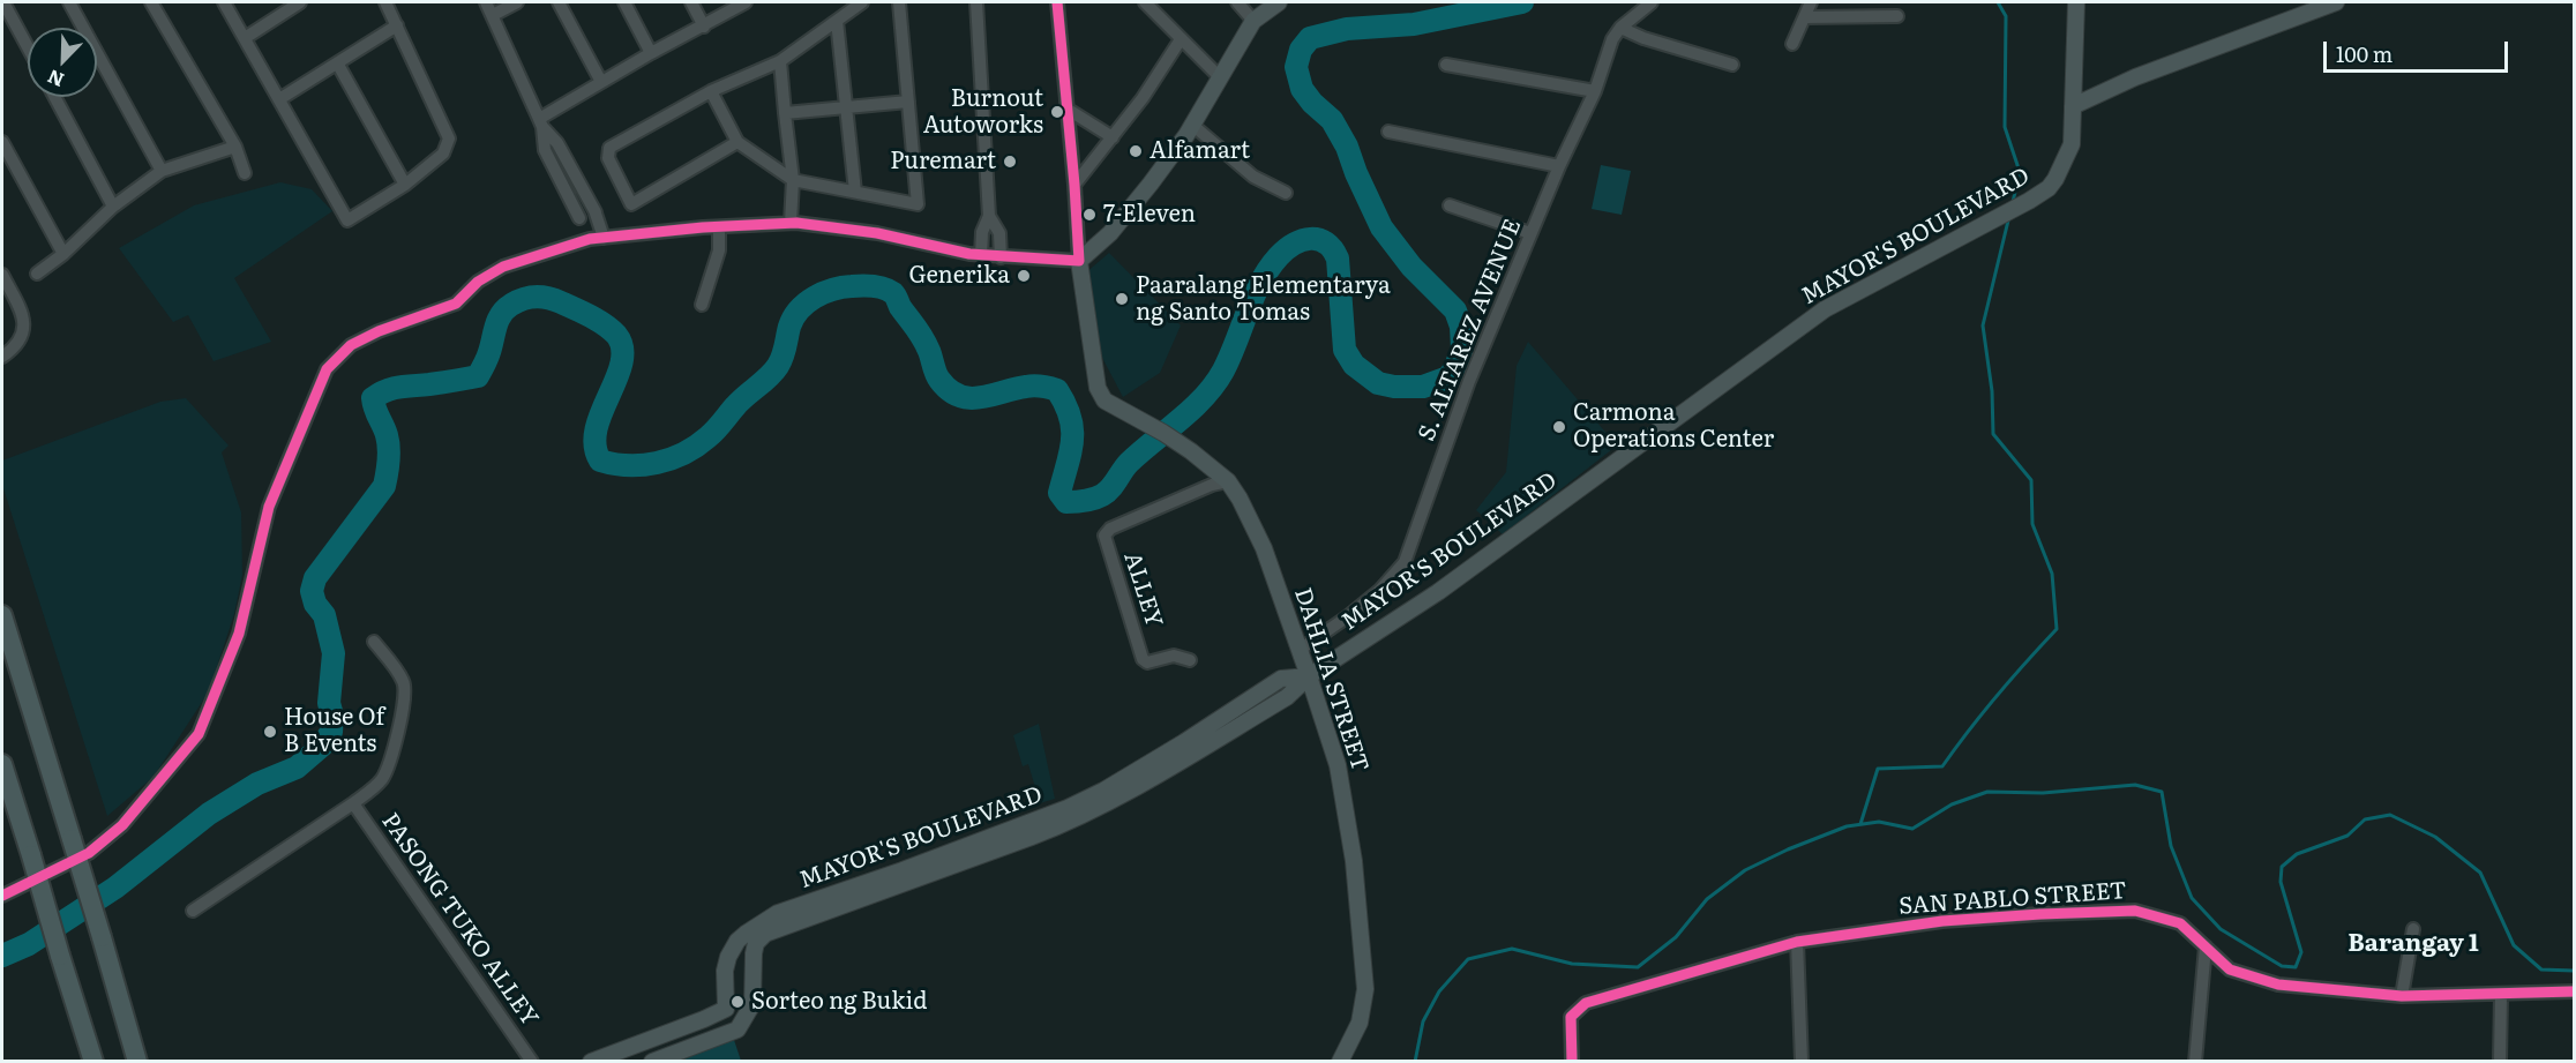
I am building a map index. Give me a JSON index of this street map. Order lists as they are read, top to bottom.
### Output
{
  "streets": {
    "main road": ["MAYOR'S BOULEVARD", "DAHLIA STREET"],
    "street": [
      "S. ALTAREZ AVENUE",
      "ALLEY",
      "SAN PABLO STREET",
      "PASONG TUKO ALLEY"
    ]
  },
  "crossings": [
    ["MAYOR'S BOULEVARD", "DAHLIA STREET"],
    ["S. ALTAREZ AVENUE", "DAHLIA STREET"],
    ["ALLEY", "DAHLIA STREET"]
  ],
  "districts": ["Barangay 1"],
  "places": [
    "Burnout Autoworks",
    "Alfamart",
    "Puremart",
    "7-Eleven",
    "Generika",
    "Paaralang Elementarya ng Santo Tomas",
    "Carmona Operations Center",
    "House Of B Events",
    "Sorteo ng Bukid"
  ],
  "scale_bar": "100 m",
  "north": "bottom left"
}
